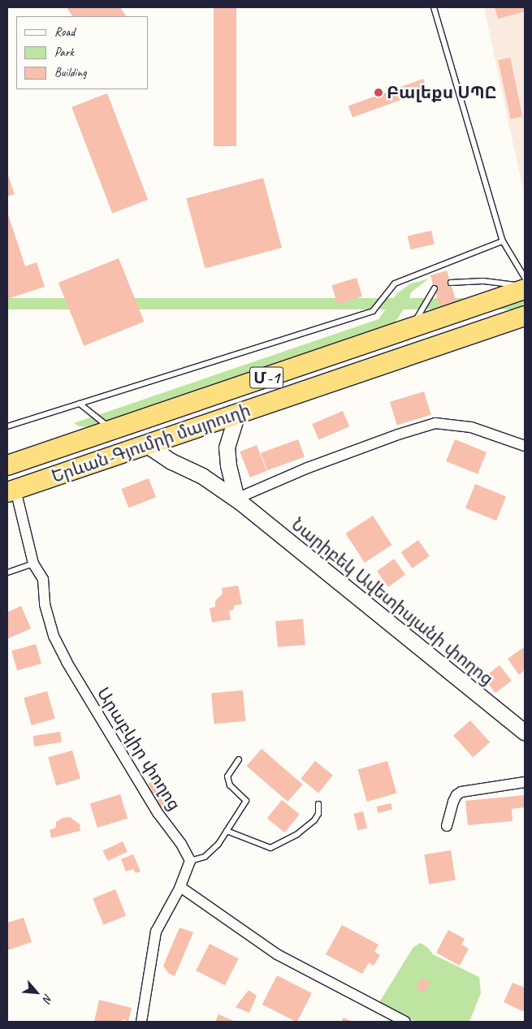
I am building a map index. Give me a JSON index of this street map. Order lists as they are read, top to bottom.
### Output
{
  "streets": {
    "highway": ["Մ-1", "Երևան-Գյումրի մայրուղի"],
    "street": ["Նարիբեկ Ավետիսյանի փողոց", "Արաբկիր փողոց"]
  },
  "crossings": [
    ["Երևան-Գյումրի մայրուղի", "Նարիբեկ Ավետիսյանի փողոց"],
    ["Երևան-Գյումրի մայրուղի", "Արաբկիր փողոց"]
  ],
  "places": ["Բալեքս ՍՊԸ"],
  "legend": ["Road", "Park", "Building"],
  "north": "bottom right"
}
